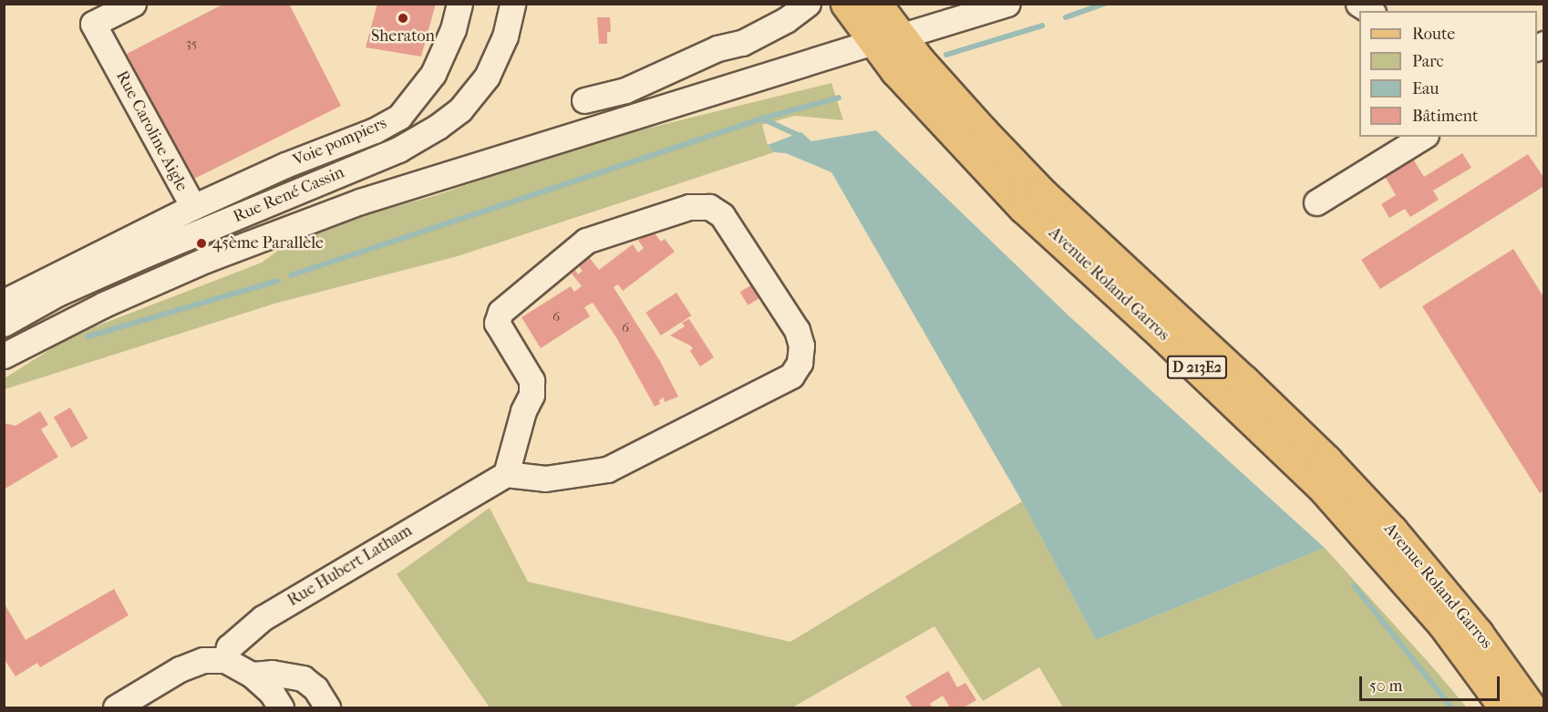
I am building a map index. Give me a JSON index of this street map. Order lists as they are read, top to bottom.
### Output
{
  "streets": {
    "main road": ["Avenue Roland Garros", "D 213E2"],
    "street": [
      "Rue Caroline Aigle",
      "Voie pompiers",
      "Rue René Cassin",
      "Rue Hubert Latham"
    ]
  },
  "crossings": [
    ["Rue Caroline Aigle", "Voie pompiers"]
  ],
  "places": ["Sheraton", "45ème Parallèle"],
  "house_numbers": ["35", "6", "6"],
  "legend": [
    "Route",
    "Parc",
    "Eau",
    "Bâtiment"
  ],
  "scale_bar": "50 m"
}
